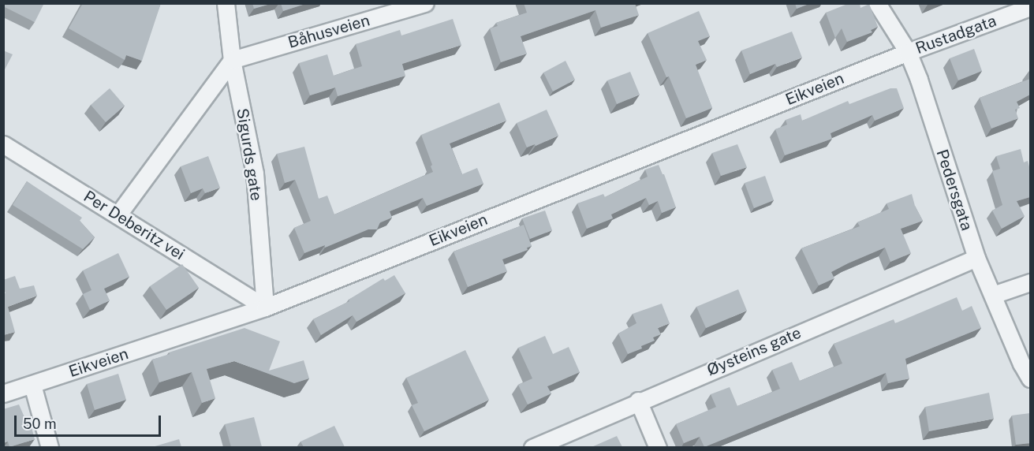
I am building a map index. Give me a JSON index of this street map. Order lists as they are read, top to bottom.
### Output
{
  "streets": {
    "street": [
      "Båhusveien",
      "Rustadgata",
      "Eikveien",
      "Sigurds gate",
      "Pedersgata",
      "Per Deberitz vei",
      "Øysteins gate"
    ]
  },
  "crossings": [
    ["Båhusveien", "Sigurds gate"],
    ["Rustadgata", "Eikveien"],
    ["Rustadgata", "Pedersgata"],
    ["Eikveien", "Sigurds gate"],
    ["Eikveien", "Pedersgata"],
    ["Eikveien", "Per Deberitz vei"],
    ["Sigurds gate", "Per Deberitz vei"],
    ["Pedersgata", "Øysteins gate"]
  ],
  "scale_bar": "50 m"
}
